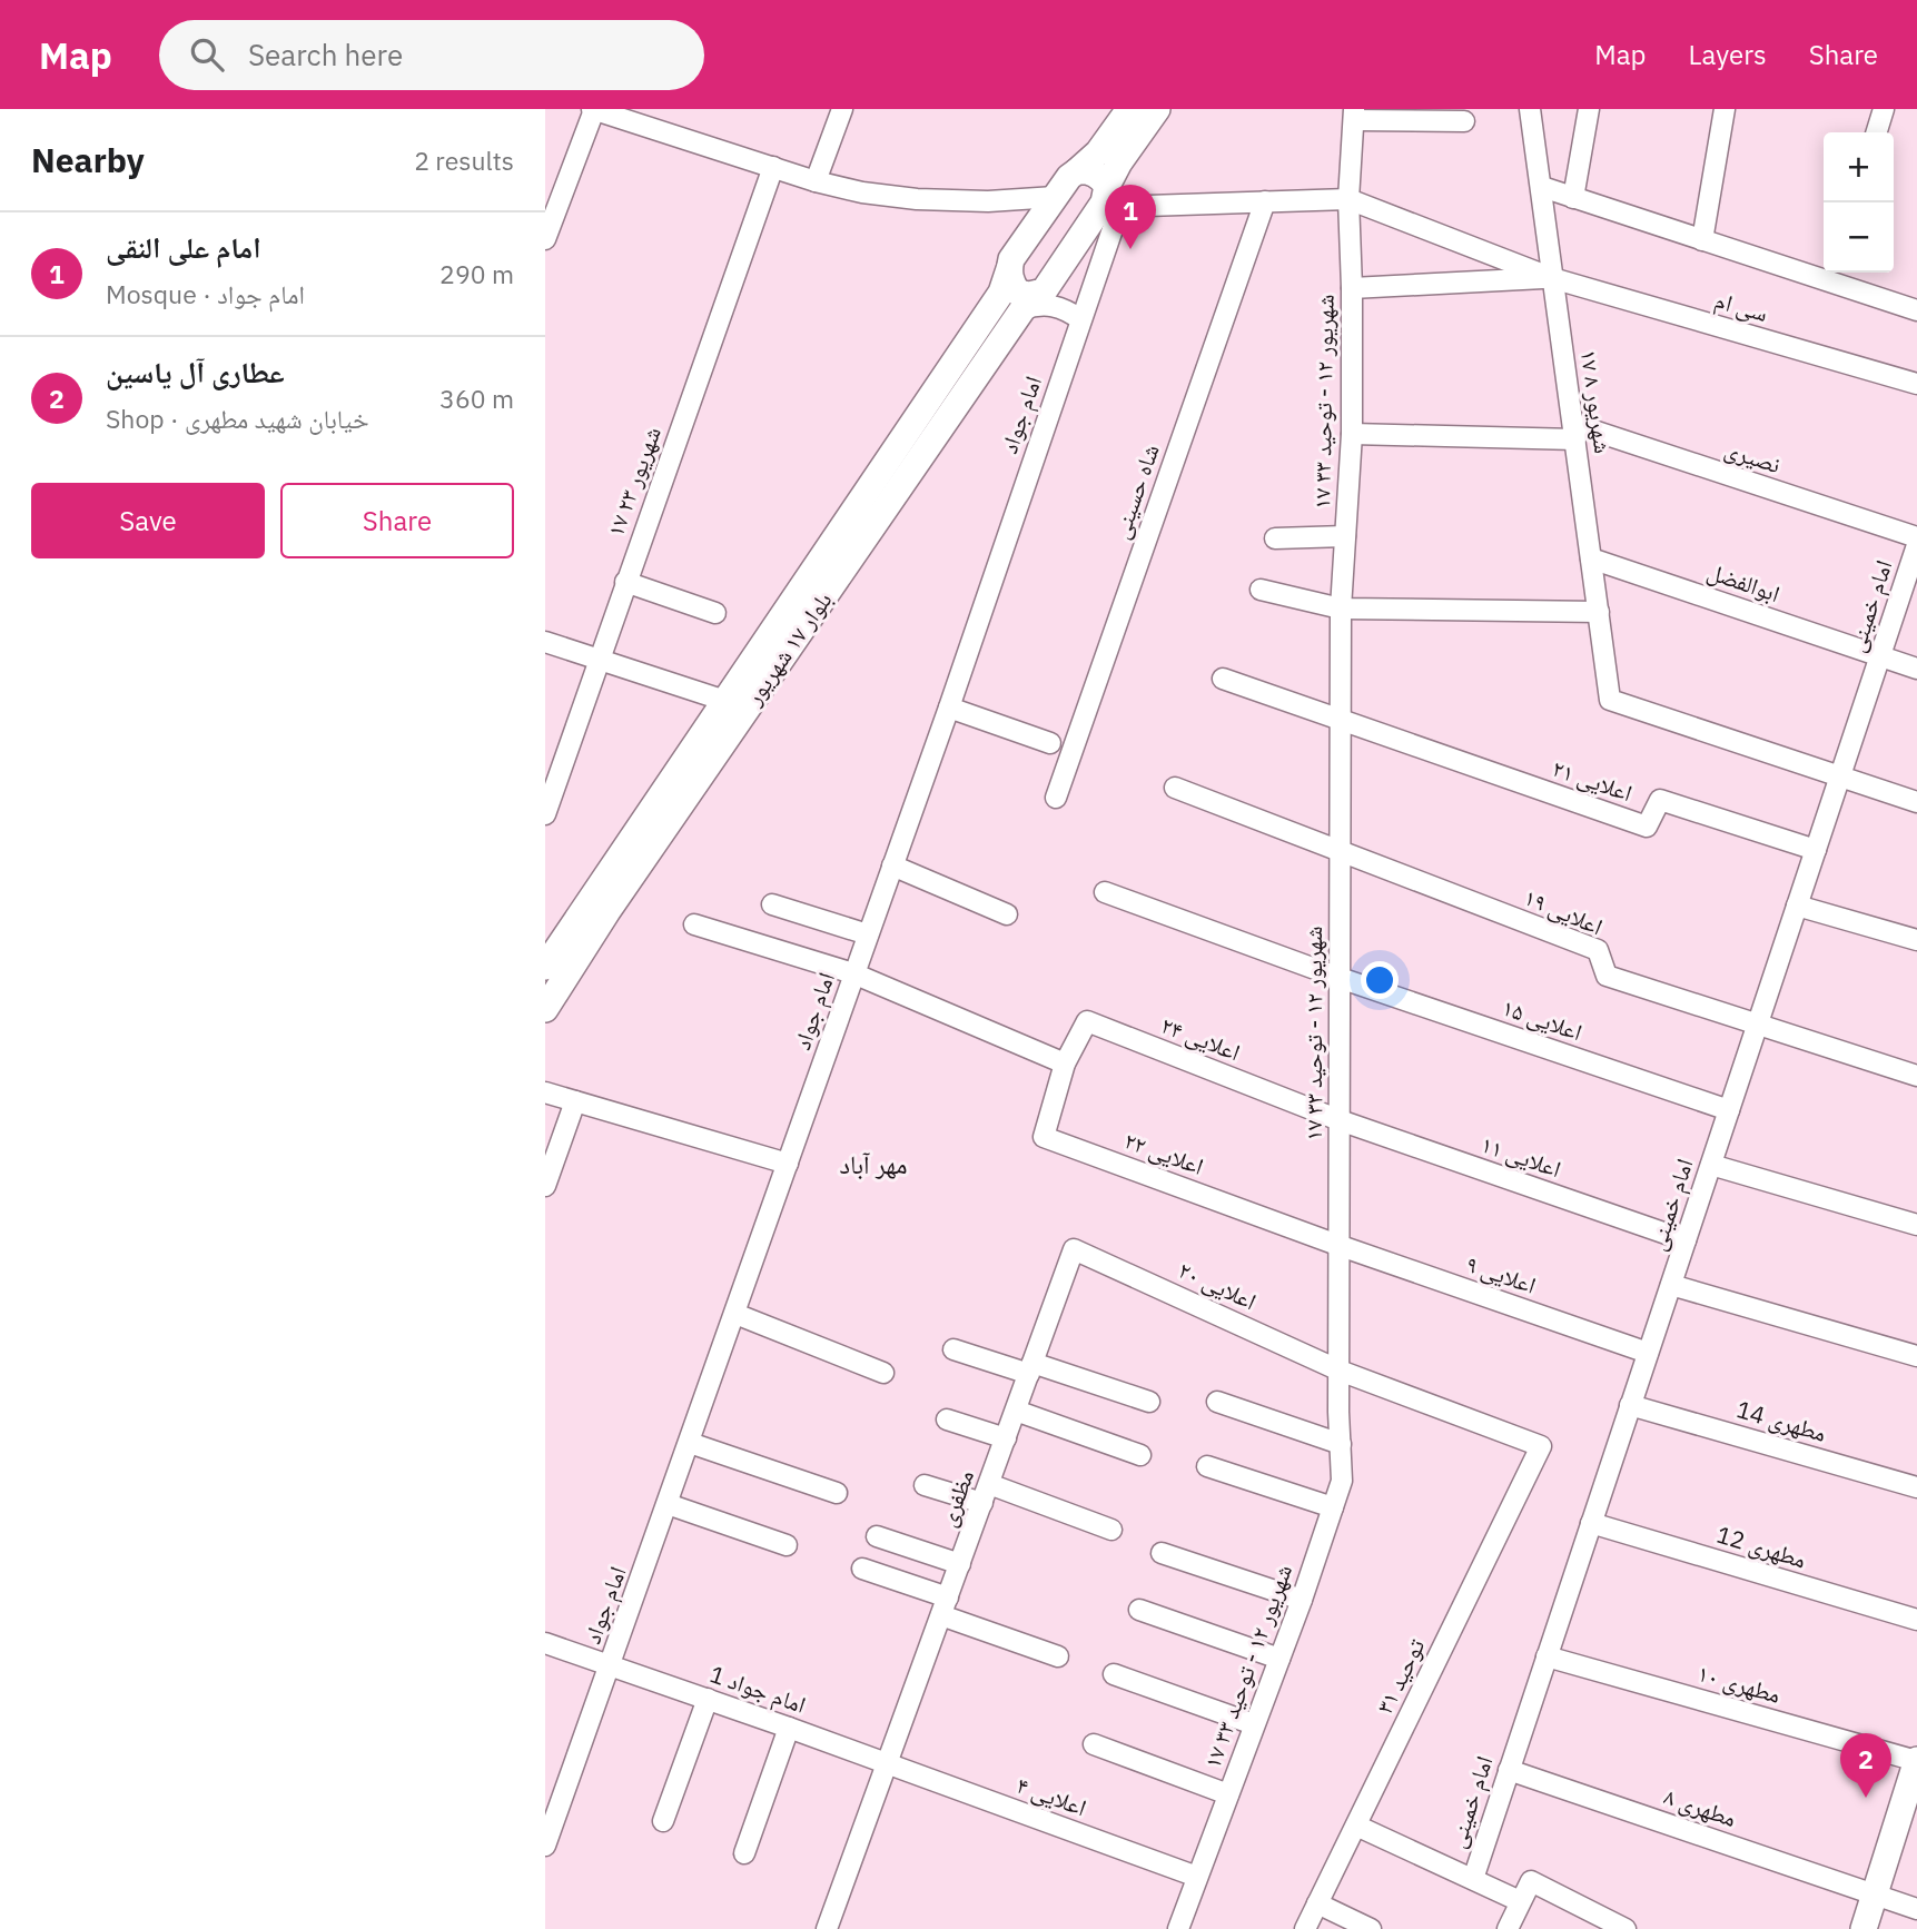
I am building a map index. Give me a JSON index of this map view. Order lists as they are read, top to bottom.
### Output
{
  "streets": {
    "main road": ["بلوار ۱۷ شهریور"],
    "street": [
      "سی ام",
      "۱۷ شهریور ۱۲ - توحید ۳۳",
      "۱۷ شهریور ۸",
      "امام جواد",
      "نصیری",
      "۱۷ شهریور ۲۳",
      "شاه حسینی",
      "ابوالفضل",
      "امام خمینی",
      "اعلایی ۲۱",
      "اعلایی ۱۹",
      "اعلایی ۱۵",
      "اعلایی ۲۴",
      "اعلایی ۲۲",
      "اعلایی ۱۱",
      "اعلایی ۹",
      "اعلایی ۲۰",
      "مطهری 14",
      "مظفری",
      "مطهری 12",
      "توحید ۳۱",
      "مطهری ۱۰",
      "امام جواد 1",
      "اعلایی ۴",
      "مطهری ۸"
    ]
  },
  "crossings": [
    ["سی ام", "۱۷ شهریور ۸"],
    ["۱۷ شهریور ۱۲ - توحید ۳۳", "نصیری"],
    ["۱۷ شهریور ۱۲ - توحید ۳۳", "اعلایی ۲۱"],
    ["۱۷ شهریور ۱۲ - توحید ۳۳", "اعلایی ۱۹"],
    ["۱۷ شهریور ۱۲ - توحید ۳۳", "اعلایی ۱۵"],
    ["۱۷ شهریور ۱۲ - توحید ۳۳", "اعلایی ۲۴"],
    ["۱۷ شهریور ۱۲ - توحید ۳۳", "اعلایی ۲۲"],
    ["۱۷ شهریور ۱۲ - توحید ۳۳", "اعلایی ۱۱"],
    ["۱۷ شهریور ۱۲ - توحید ۳۳", "اعلایی ۹"],
    ["۱۷ شهریور ۱۲ - توحید ۳۳", "اعلایی ۲۰"],
    ["۱۷ شهریور ۱۲ - توحید ۳۳", "اعلایی ۴"],
    ["۱۷ شهریور ۸", "نصیری"],
    ["۱۷ شهریور ۸", "ابوالفضل"],
    ["۱۷ شهریور ۸", "امام خمینی"],
    ["امام جواد", "بلوار ۱۷ شهریور"],
    ["امام جواد", "امام جواد 1"],
    ["ابوالفضل", "امام خمینی"],
    ["امام خمینی", "اعلایی ۲۱"],
    ["امام خمینی", "اعلایی ۱۹"],
    ["امام خمینی", "اعلایی ۱۵"],
    ["امام خمینی", "اعلایی ۱۱"],
    ["امام خمینی", "اعلایی ۹"],
    ["امام خمینی", "مطهری 14"],
    ["امام خمینی", "مطهری 12"],
    ["امام خمینی", "مطهری ۱۰"],
    ["امام خمینی", "مطهری ۸"],
    ["اعلایی ۲۴", "اعلایی ۲۲"],
    ["اعلایی ۲۴", "اعلایی ۱۱"],
    ["اعلایی ۲۲", "اعلایی ۹"],
    ["اعلایی ۲۰", "مظفری"],
    ["اعلایی ۲۰", "توحید ۳۱"],
    ["مظفری", "امام جواد 1"],
    ["مظفری", "اعلایی ۴"],
    ["امام جواد 1", "اعلایی ۴"]
  ],
  "districts": ["مهر آباد"],
  "page": {
    "header": "Map",
    "search": "Search here",
    "nav": ["Map", "Layers", "Share"],
    "heading": ["Nearby", "2 results"],
    "map_buttons": ["+", "−"],
    "pins": ["1", "2"],
    "list": [
      {
        "mark": "1",
        "name": "امام علی النقی",
        "note": "Mosque · امام جواد",
        "value": "290 m"
      },
      {
        "mark": "2",
        "name": "عطاری آل یاسین",
        "note": "Shop · خیابان شهید مطهری",
        "value": "360 m"
      }
    ],
    "buttons": ["Save", "Share"]
  }
}
